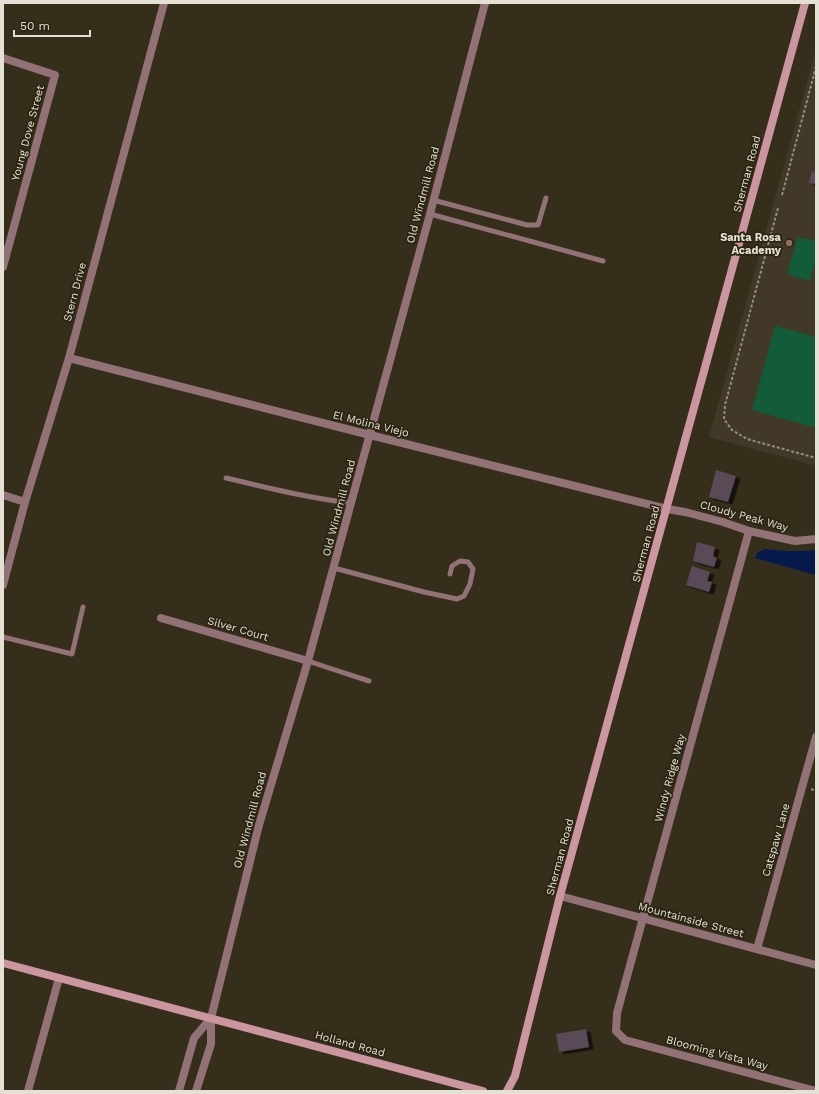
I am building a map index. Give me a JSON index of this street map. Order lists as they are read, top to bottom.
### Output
{
  "streets": {
    "street": [
      "Young Dove Street",
      "Sherman Road",
      "Old Windmill Road",
      "Stern Drive",
      "El Molina Viejo",
      "Cloudy Peak Way",
      "Silver Court",
      "Windy Ridge Way",
      "Catspaw Lane",
      "Mountainside Street",
      "Holland Road",
      "Blooming Vista Way"
    ]
  },
  "crossings": [
    ["Sherman Road", "El Molina Viejo"],
    ["Sherman Road", "Cloudy Peak Way"],
    ["Sherman Road", "Mountainside Street"],
    ["Old Windmill Road", "El Molina Viejo"],
    ["Old Windmill Road", "Silver Court"],
    ["Old Windmill Road", "Holland Road"],
    ["Stern Drive", "El Molina Viejo"],
    ["El Molina Viejo", "Cloudy Peak Way"],
    ["Cloudy Peak Way", "Windy Ridge Way"],
    ["Windy Ridge Way", "Mountainside Street"],
    ["Windy Ridge Way", "Blooming Vista Way"],
    ["Catspaw Lane", "Mountainside Street"]
  ],
  "places": ["Santa Rosa Academy"],
  "scale_bar": "50 m"
}
